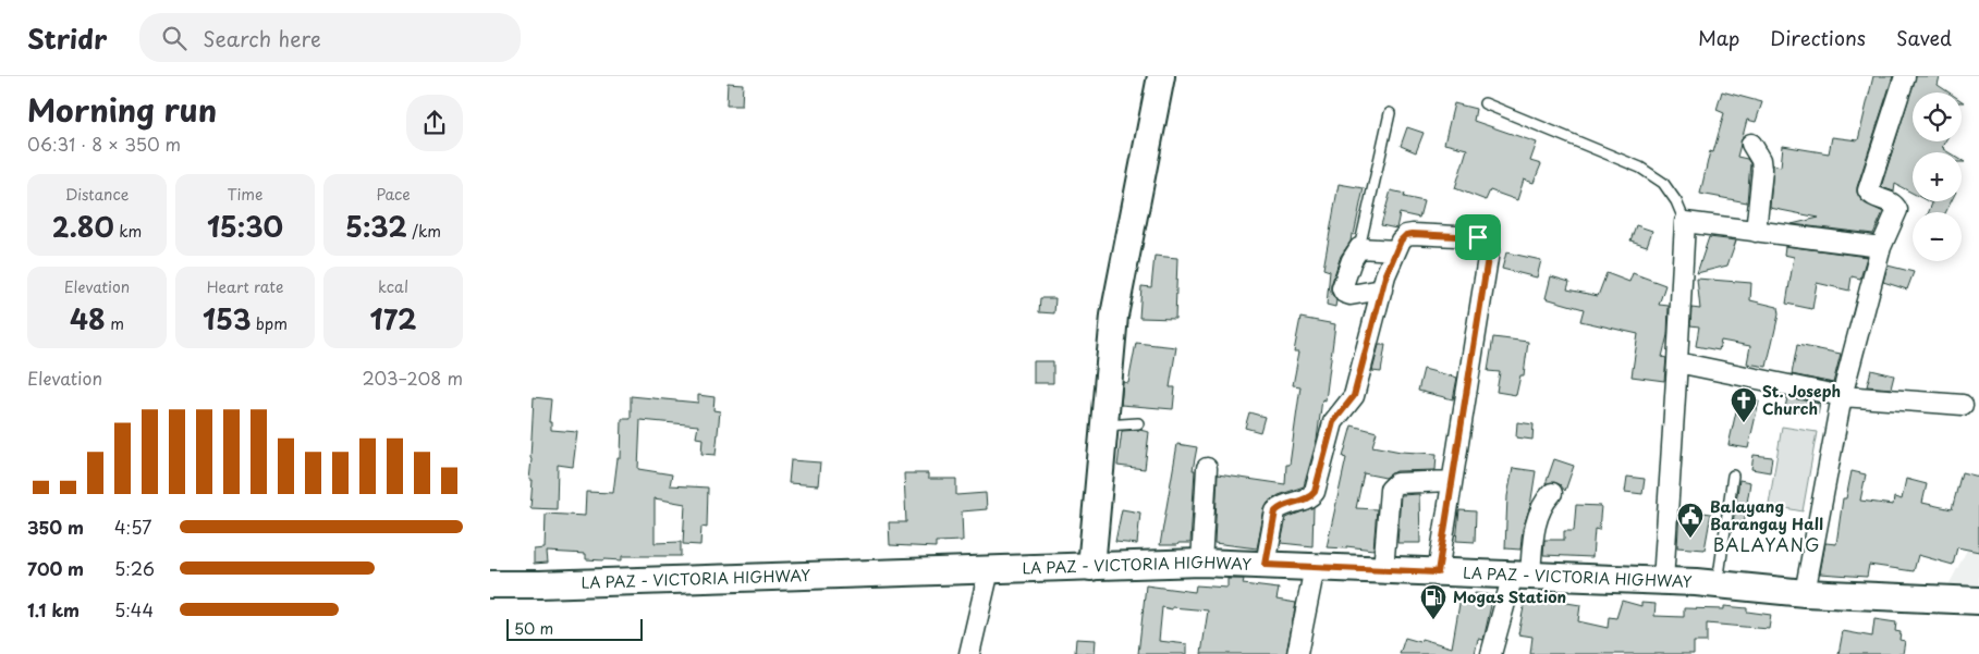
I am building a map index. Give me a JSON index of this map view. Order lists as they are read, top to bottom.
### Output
{
  "streets": {
    "main road": ["LA PAZ - VICTORIA HIGHWAY"]
  },
  "districts": ["BALAYANG"],
  "places": {
    "church": ["St. Joseph Church"],
    "public building": ["Balayang Barangay Hall"],
    "fuel station": ["Mogas Station"]
  },
  "scale_bar": "50 m",
  "page": {
    "header": "Stridr",
    "search": "Search here",
    "nav": ["Map", "Directions", "Saved"],
    "heading": ["Morning run", "06:31 · 8 × 350 m"],
    "map_buttons": ["+", "−"],
    "stats": [
      ["Distance", "2.80 km"],
      ["Time", "15:30"],
      ["Pace", "5:32 /km"],
      ["Elevation", "48 m"],
      ["Heart rate", "153 bpm"],
      ["kcal", "172"]
    ],
    "chart": ["Elevation", "203–208 m"],
    "list": [
      {
        "name": "350 m",
        "note": "4:57"
      },
      {
        "name": "700 m",
        "note": "5:26"
      },
      {
        "name": "1.1 km",
        "note": "5:44"
      }
    ],
    "scale": "50 m"
  }
}
